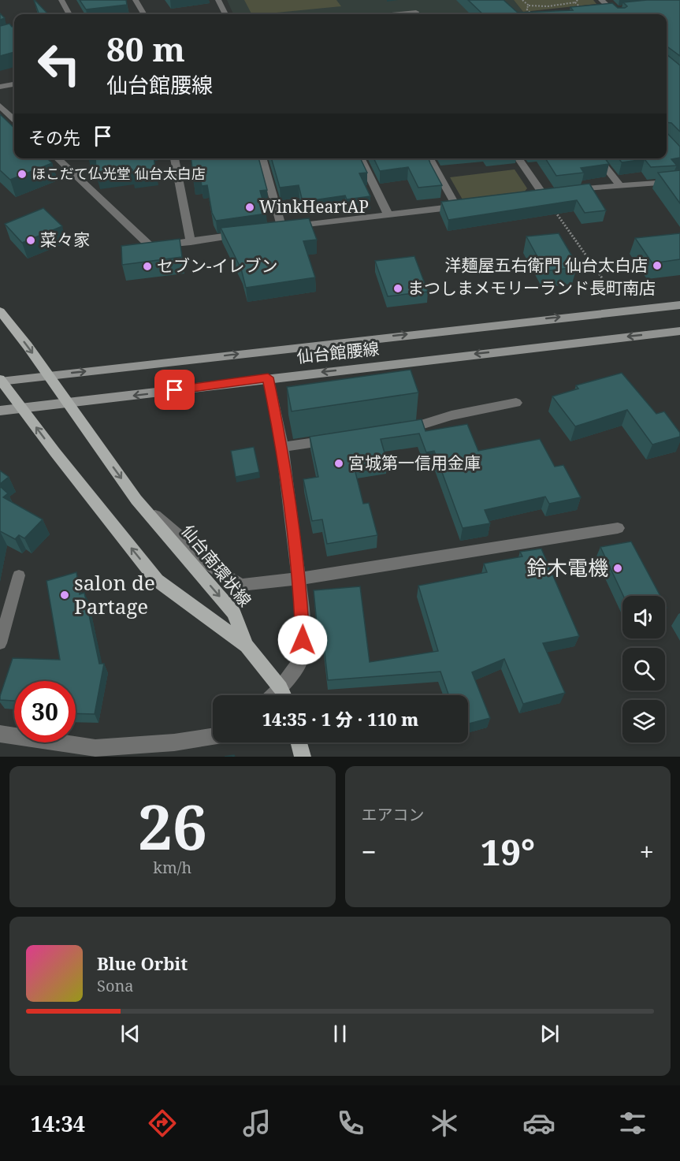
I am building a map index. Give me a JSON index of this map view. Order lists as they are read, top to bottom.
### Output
{
  "streets": {
    "main road": ["仙台館腰線", "仙台南環状線"]
  },
  "crossings": [
    ["仙台館腰線", "仙台南環状線"]
  ],
  "places": [
    "ほこだて仏光堂 仙台太白店",
    "WinkHeartAP",
    "菜々家",
    "洋麺屋五右衛門 仙台太白店",
    "セブン-イレブン",
    "まつしまメモリーランド長町南店",
    "宮城第一信用金庫",
    "鈴木電機",
    "salon de Partage"
  ],
  "page": {
    "turn": ["80 m", "仙台館腰線"],
    "then": "その先",
    "limit": "30",
    "trip": "14:35 · 1 分 · 110 m",
    "tile": [
      ["26", "km/h"],
      "エアコン"
    ],
    "heat": ["−", "19°", "+"],
    "song": ["Blue Orbit", "Sona"],
    "tabs": "14:34"
  }
}
